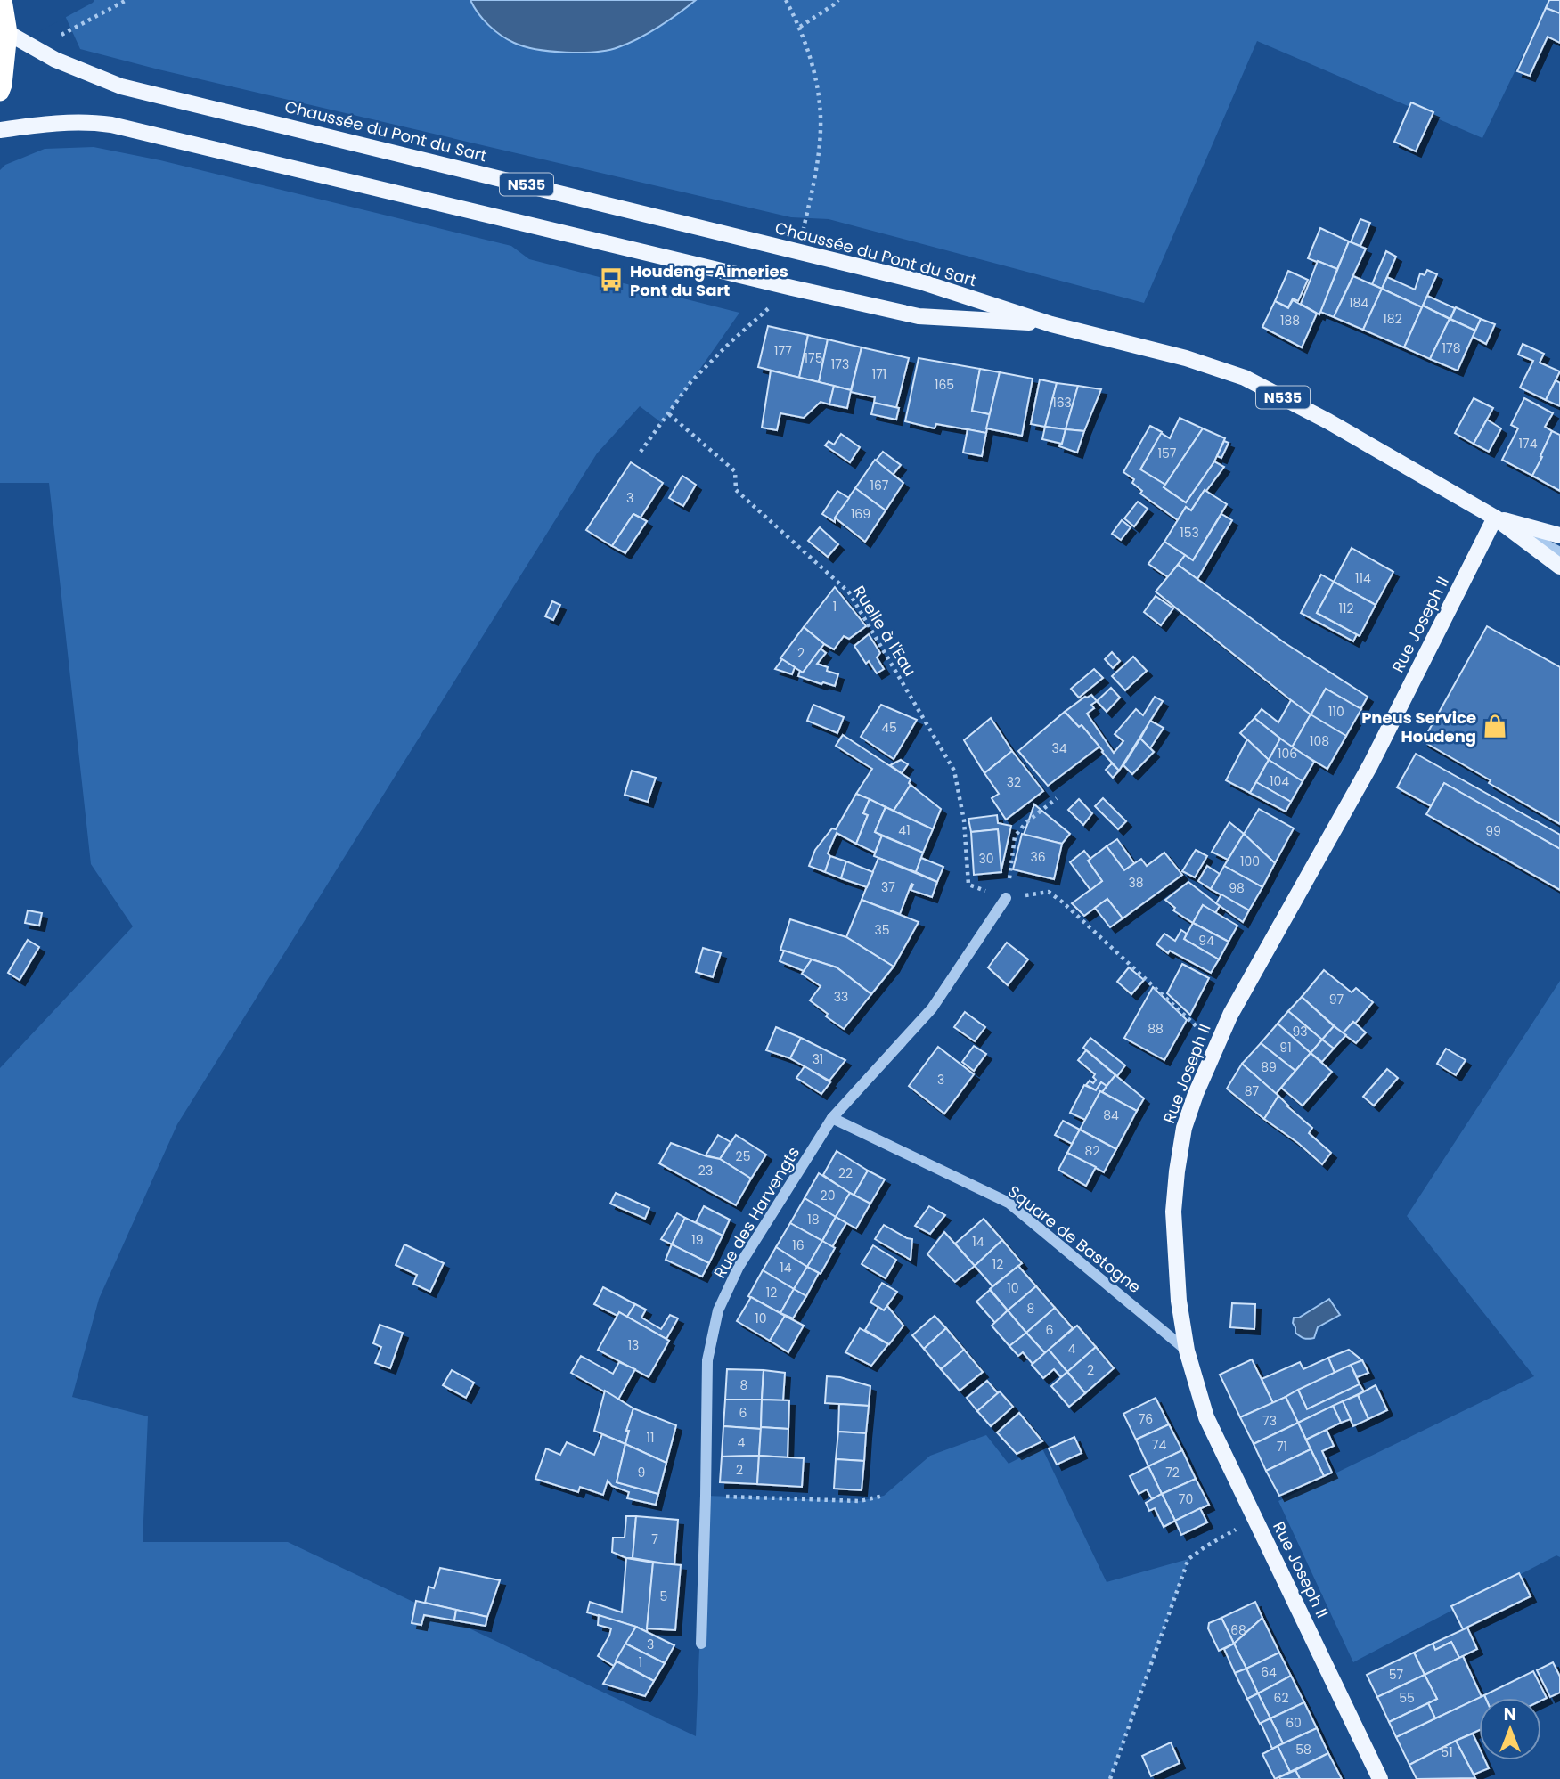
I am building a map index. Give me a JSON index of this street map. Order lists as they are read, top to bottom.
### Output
{
  "streets": {
    "main road": ["Chaussée du Pont du Sart", "N535", "Rue Joseph II"],
    "street": ["Rue des Harvengts", "Square de Bastogne"],
    "path": ["Ruelle à l'Eau"]
  },
  "crossings": [
    ["Chaussée du Pont du Sart", "Rue Joseph II"],
    ["Rue Joseph II", "Square de Bastogne"],
    ["Ruelle à l'Eau", "Rue des Harvengts"],
    ["Rue des Harvengts", "Square de Bastogne"]
  ],
  "places": {
    "bus stop": ["Houdeng-Aimeries Pont du Sart"],
    "shop": ["Pneus Service Houdeng"]
  },
  "house_numbers": [
    "184",
    "182",
    "188",
    "178",
    "177",
    "175",
    "173",
    "171",
    "165",
    "163",
    "174",
    "157",
    "167",
    "3",
    "169",
    "153",
    "114",
    "1",
    "112",
    "2",
    "110",
    "45",
    "108",
    "34",
    "106",
    "104",
    "32",
    "41",
    "99",
    "36",
    "30",
    "100",
    "38",
    "37",
    "98",
    "35",
    "94",
    "33",
    "97",
    "88",
    "93",
    "91",
    "31",
    "89",
    "3",
    "87",
    "84",
    "82",
    "25",
    "23",
    "22",
    "20",
    "18",
    "19",
    "14",
    "16",
    "12",
    "14",
    "10",
    "12",
    "8",
    "10",
    "6",
    "13",
    "4",
    "2",
    "8",
    "6",
    "76",
    "73",
    "11",
    "4",
    "74",
    "71",
    "2",
    "9",
    "72",
    "70",
    "7",
    "5",
    "68",
    "3",
    "1",
    "64",
    "57",
    "62",
    "55",
    "60",
    "58",
    "51"
  ],
  "north": "top"
}
